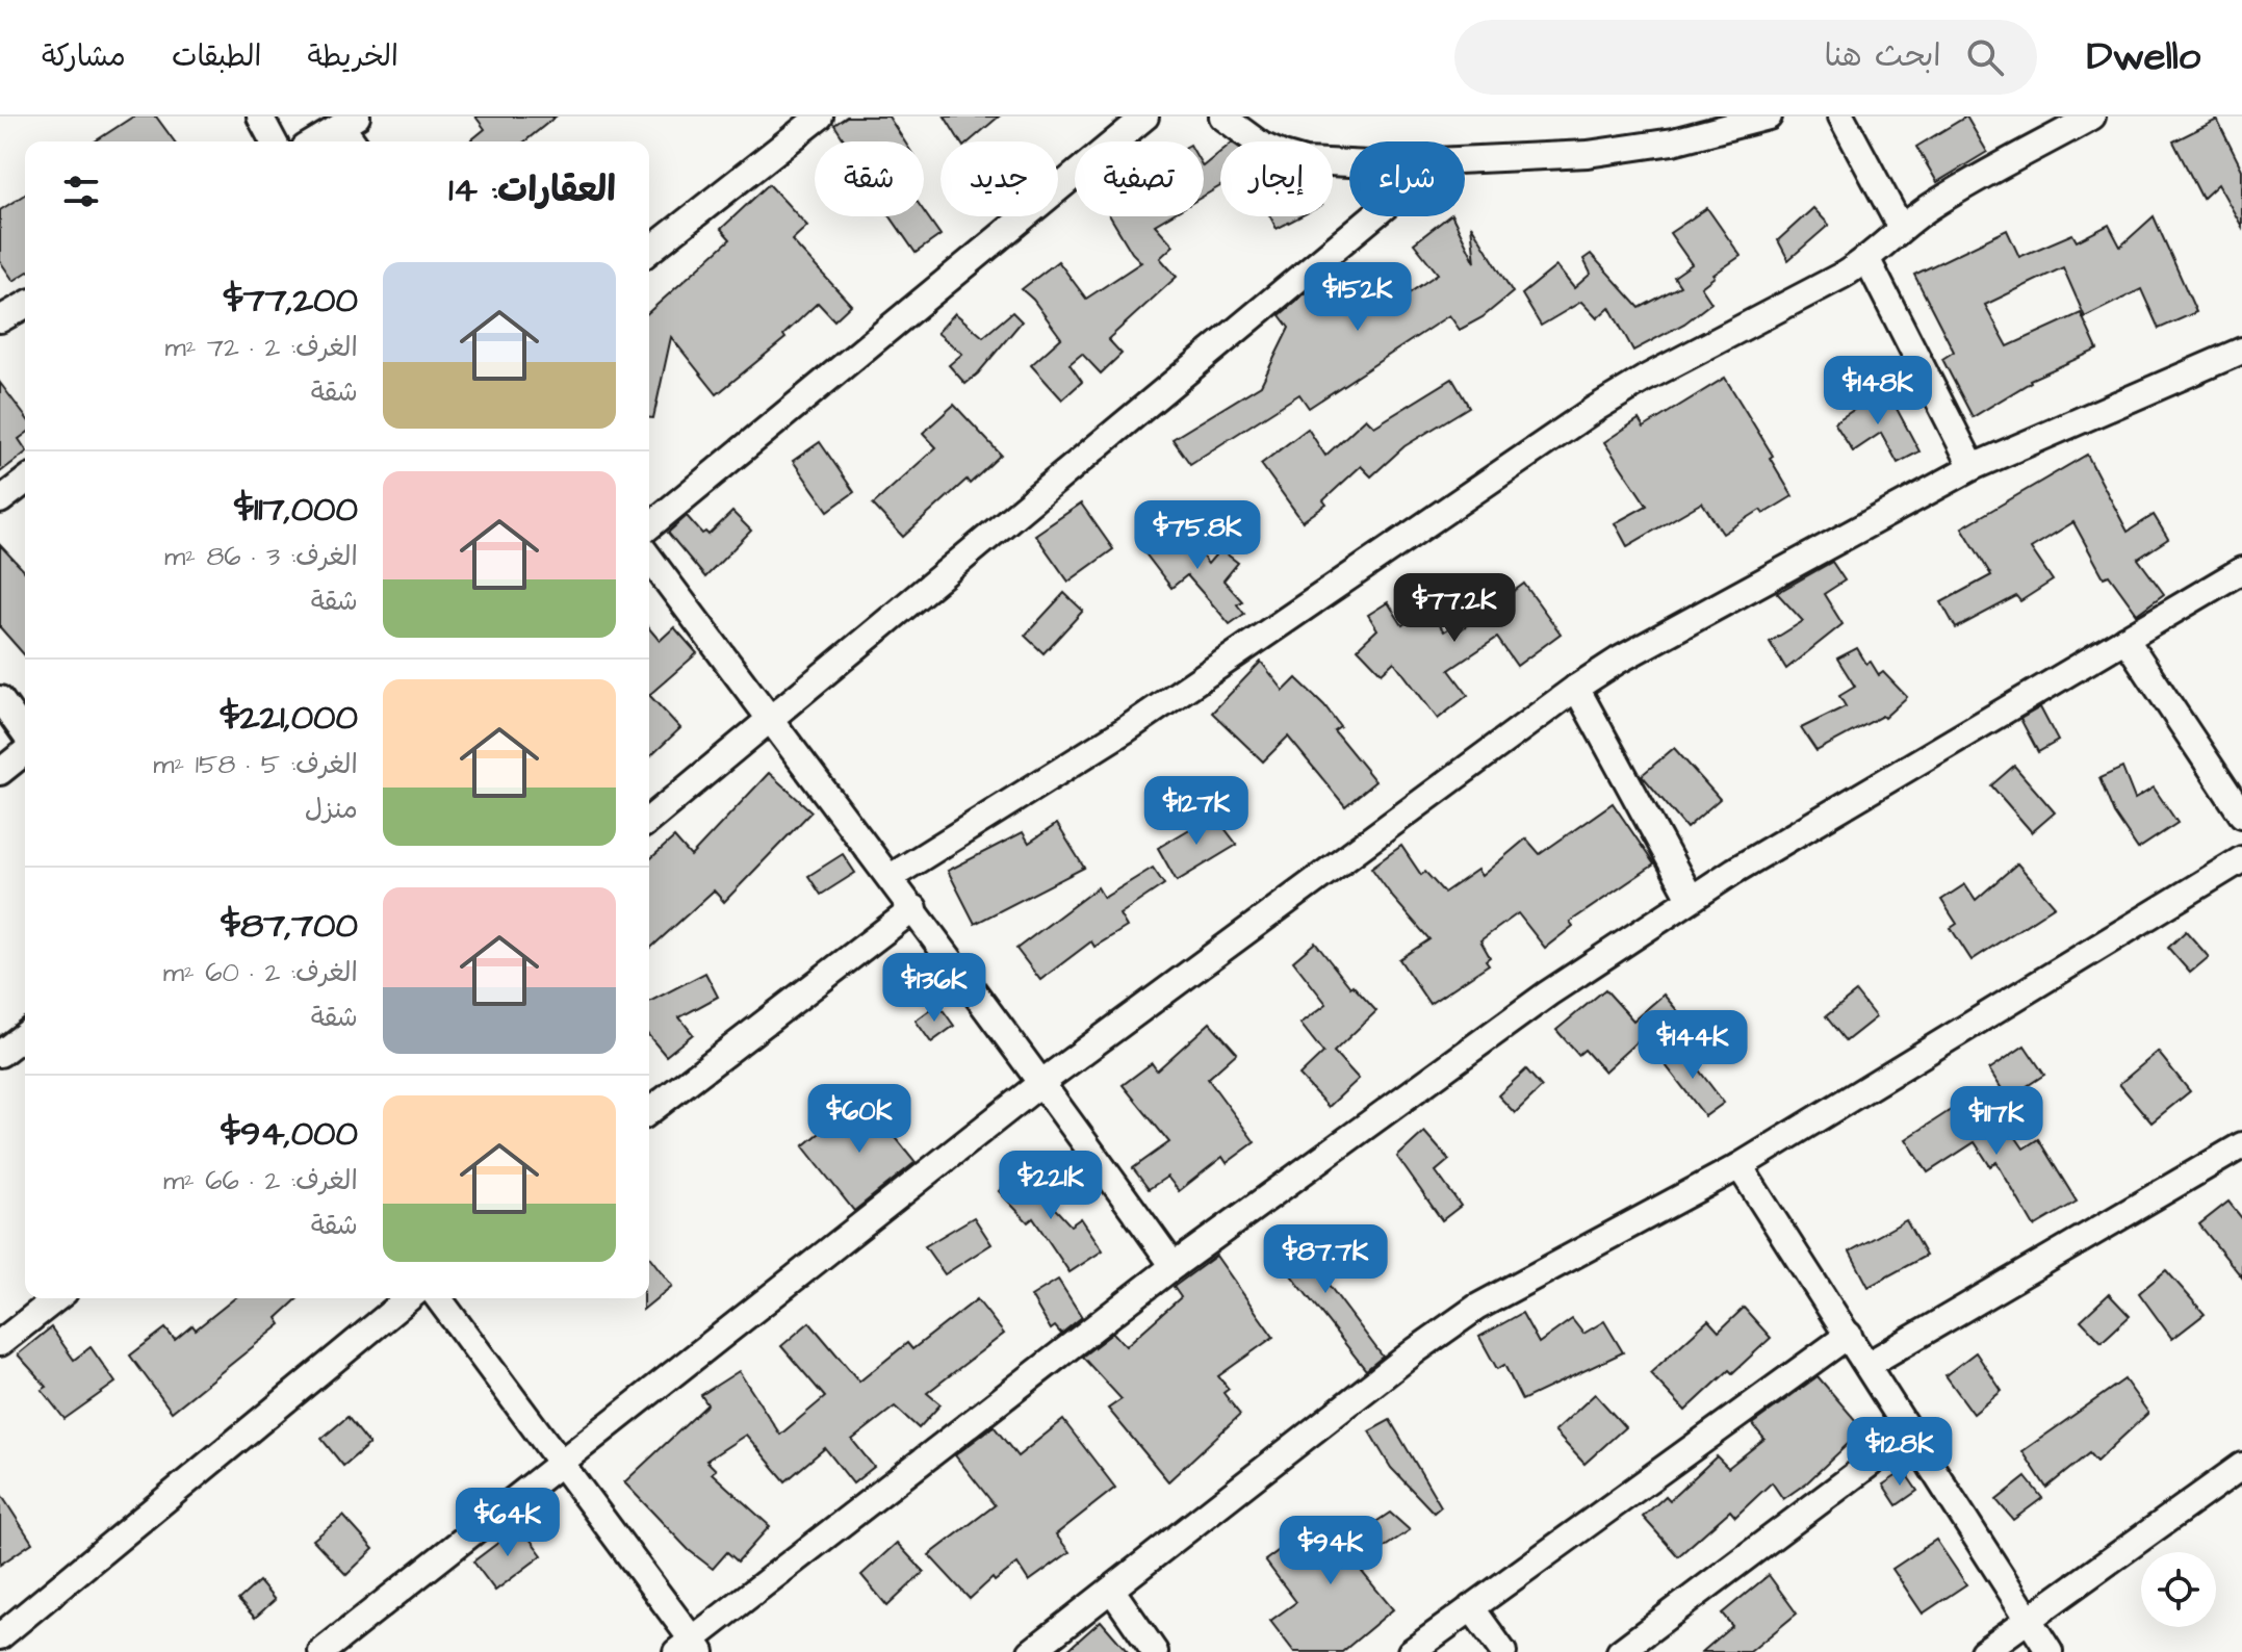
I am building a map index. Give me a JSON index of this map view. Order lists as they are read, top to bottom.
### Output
{
  "page": {
    "header": "Dwello",
    "search": "ابحث هنا",
    "nav": ["الخريطة", "الطبقات", "مشاركة"],
    "chip": [
      "شراء",
      "إيجار",
      "تصفية",
      "جديد",
      "شقة"
    ],
    "heading": "العقارات: 14",
    "list": [
      {
        "name": "$77,200",
        "note": "الغرف: 2 · 72 m² · شقة"
      },
      {
        "name": "$117,000",
        "note": "الغرف: 3 · 86 m² · شقة"
      },
      {
        "name": "$221,000",
        "note": "الغرف: 5 · 158 m² · منزل"
      },
      {
        "name": "$87,700",
        "note": "الغرف: 2 · 60 m² · شقة"
      },
      {
        "name": "$94,000",
        "note": "الغرف: 2 · 66 m² · شقة"
      }
    ],
    "price": [
      "$152K",
      "$148K",
      "$75.8K",
      "$77.2K",
      "$127K",
      "$136K",
      "$144K",
      "$60K",
      "$117K",
      "$221K",
      "$87.7K",
      "$128K",
      "$64K",
      "$94K"
    ]
  }
}
